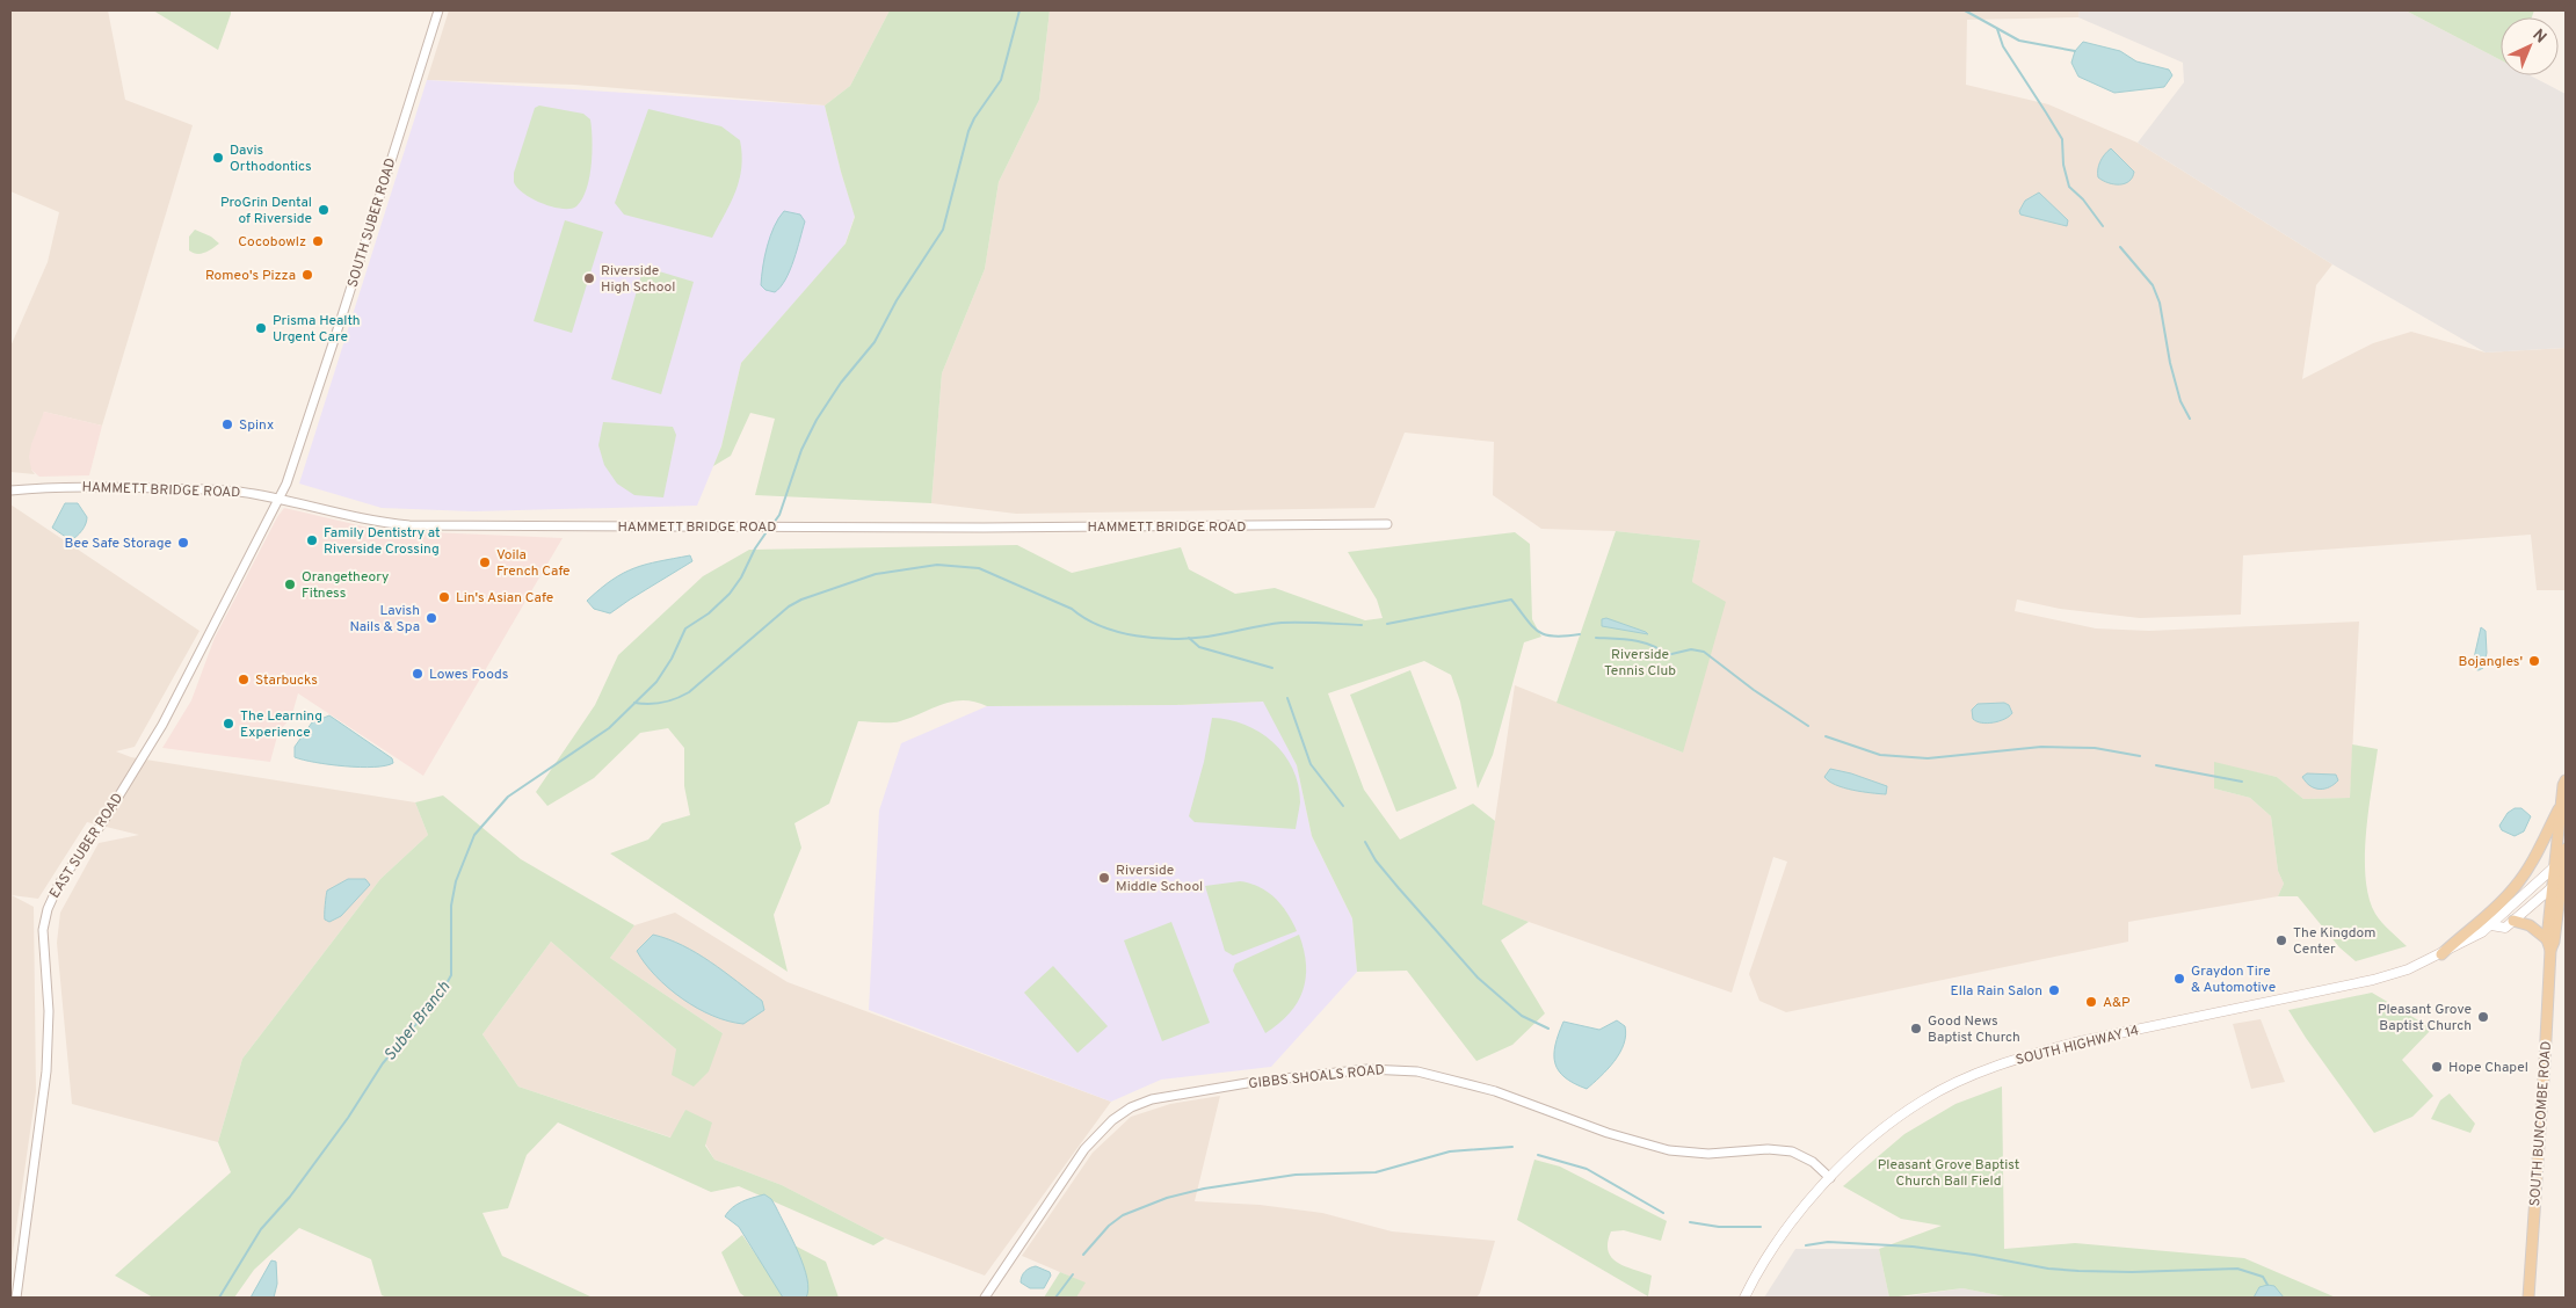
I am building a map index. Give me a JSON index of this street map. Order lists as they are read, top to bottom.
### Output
{
  "streets": {
    "main road": ["SOUTH HIGHWAY 14", "SOUTH BUNCOMBE ROAD"],
    "street": [
      "SOUTH SUBER ROAD",
      "HAMMETT BRIDGE ROAD",
      "EAST SUBER ROAD",
      "GIBBS SHOALS ROAD"
    ]
  },
  "crossings": [
    ["SOUTH SUBER ROAD", "HAMMETT BRIDGE ROAD"],
    ["SOUTH SUBER ROAD", "EAST SUBER ROAD"],
    ["HAMMETT BRIDGE ROAD", "EAST SUBER ROAD"],
    ["SOUTH HIGHWAY 14", "GIBBS SHOALS ROAD"],
    ["SOUTH HIGHWAY 14", "SOUTH BUNCOMBE ROAD"]
  ],
  "water": ["Suber Branch"],
  "parks": ["Riverside Tennis Club", "Pleasant Grove Baptist Church Ball Field"],
  "places": [
    "Davis Orthodontics",
    "ProGrin Dental of Riverside",
    "Cocobowlz",
    "Romeo's Pizza",
    "Riverside High School",
    "Prisma Health Urgent Care",
    "Spinx",
    "Family Dentistry at Riverside Crossing",
    "Bee Safe Storage",
    "Voila French Cafe",
    "Orangetheory Fitness",
    "Lin's Asian Cafe",
    "Lavish Nails & Spa",
    "Bojangles'",
    "Lowes Foods",
    "Starbucks",
    "The Learning Experience",
    "Riverside Middle School",
    "The Kingdom Center",
    "Graydon Tire & Automotive",
    "Ella Rain Salon",
    "A&P",
    "Pleasant Grove Baptist Church",
    "Good News Baptist Church",
    "Hope Chapel"
  ],
  "north": "top right"
}
